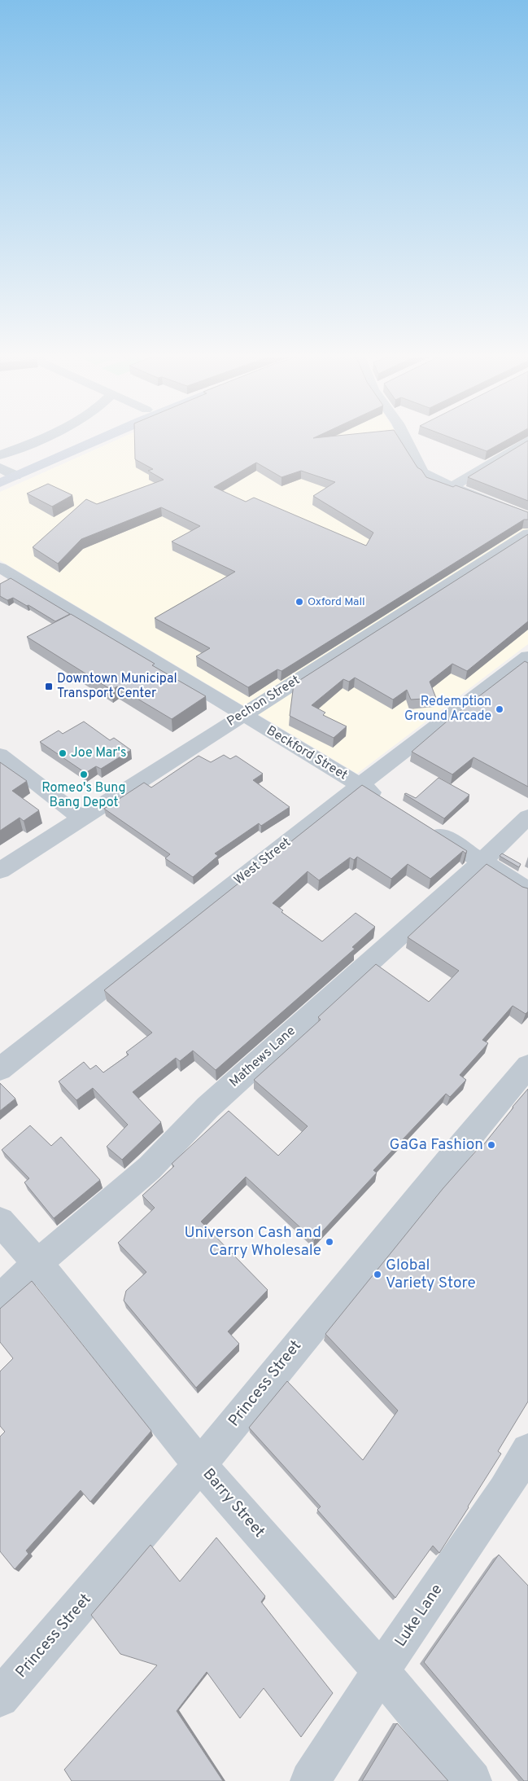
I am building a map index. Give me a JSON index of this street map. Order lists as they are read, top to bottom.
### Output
{
  "streets": {
    "street": [
      "Pechon Street",
      "Beckford Street",
      "West Street",
      "Mathews Lane",
      "Princess Street",
      "Barry Street",
      "Luke Lane"
    ]
  },
  "crossings": [
    ["Pechon Street", "Beckford Street"],
    ["Beckford Street", "West Street"],
    ["Mathews Lane", "Barry Street"],
    ["Princess Street", "Barry Street"],
    ["Barry Street", "Luke Lane"]
  ],
  "places": {
    "other": [
      "Oxford Mall",
      "Redemption Ground Arcade",
      "Joe Mar's",
      "Romeo's Bung Bang Depot",
      "GaGa Fashion",
      "Universon Cash and Carry Wholesale",
      "Global Variety Store"
    ],
    "transit": ["Downtown Municipal Transport Center"]
  }
}
